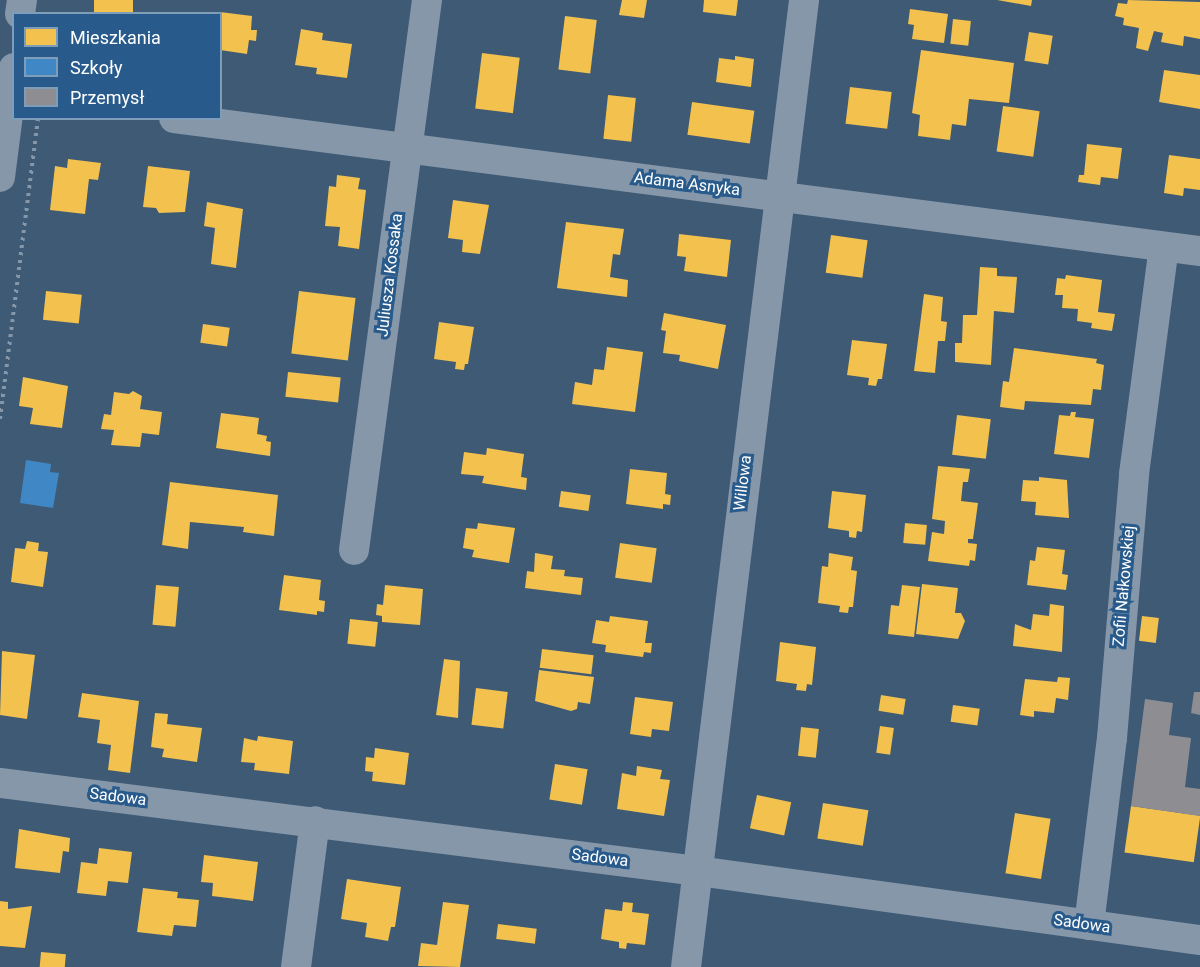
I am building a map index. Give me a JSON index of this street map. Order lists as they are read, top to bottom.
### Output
{
  "streets": {
    "street": [
      "Adama Asnyka",
      "Juliusza Kossaka",
      "Willowa",
      "Zofii Nałkowskiej",
      "Sadowa"
    ]
  },
  "crossings": [
    ["Adama Asnyka", "Juliusza Kossaka"],
    ["Adama Asnyka", "Willowa"],
    ["Adama Asnyka", "Zofii Nałkowskiej"],
    ["Willowa", "Sadowa"],
    ["Zofii Nałkowskiej", "Sadowa"]
  ],
  "legend": ["Mieszkania", "Szkoły", "Przemysł"]
}
